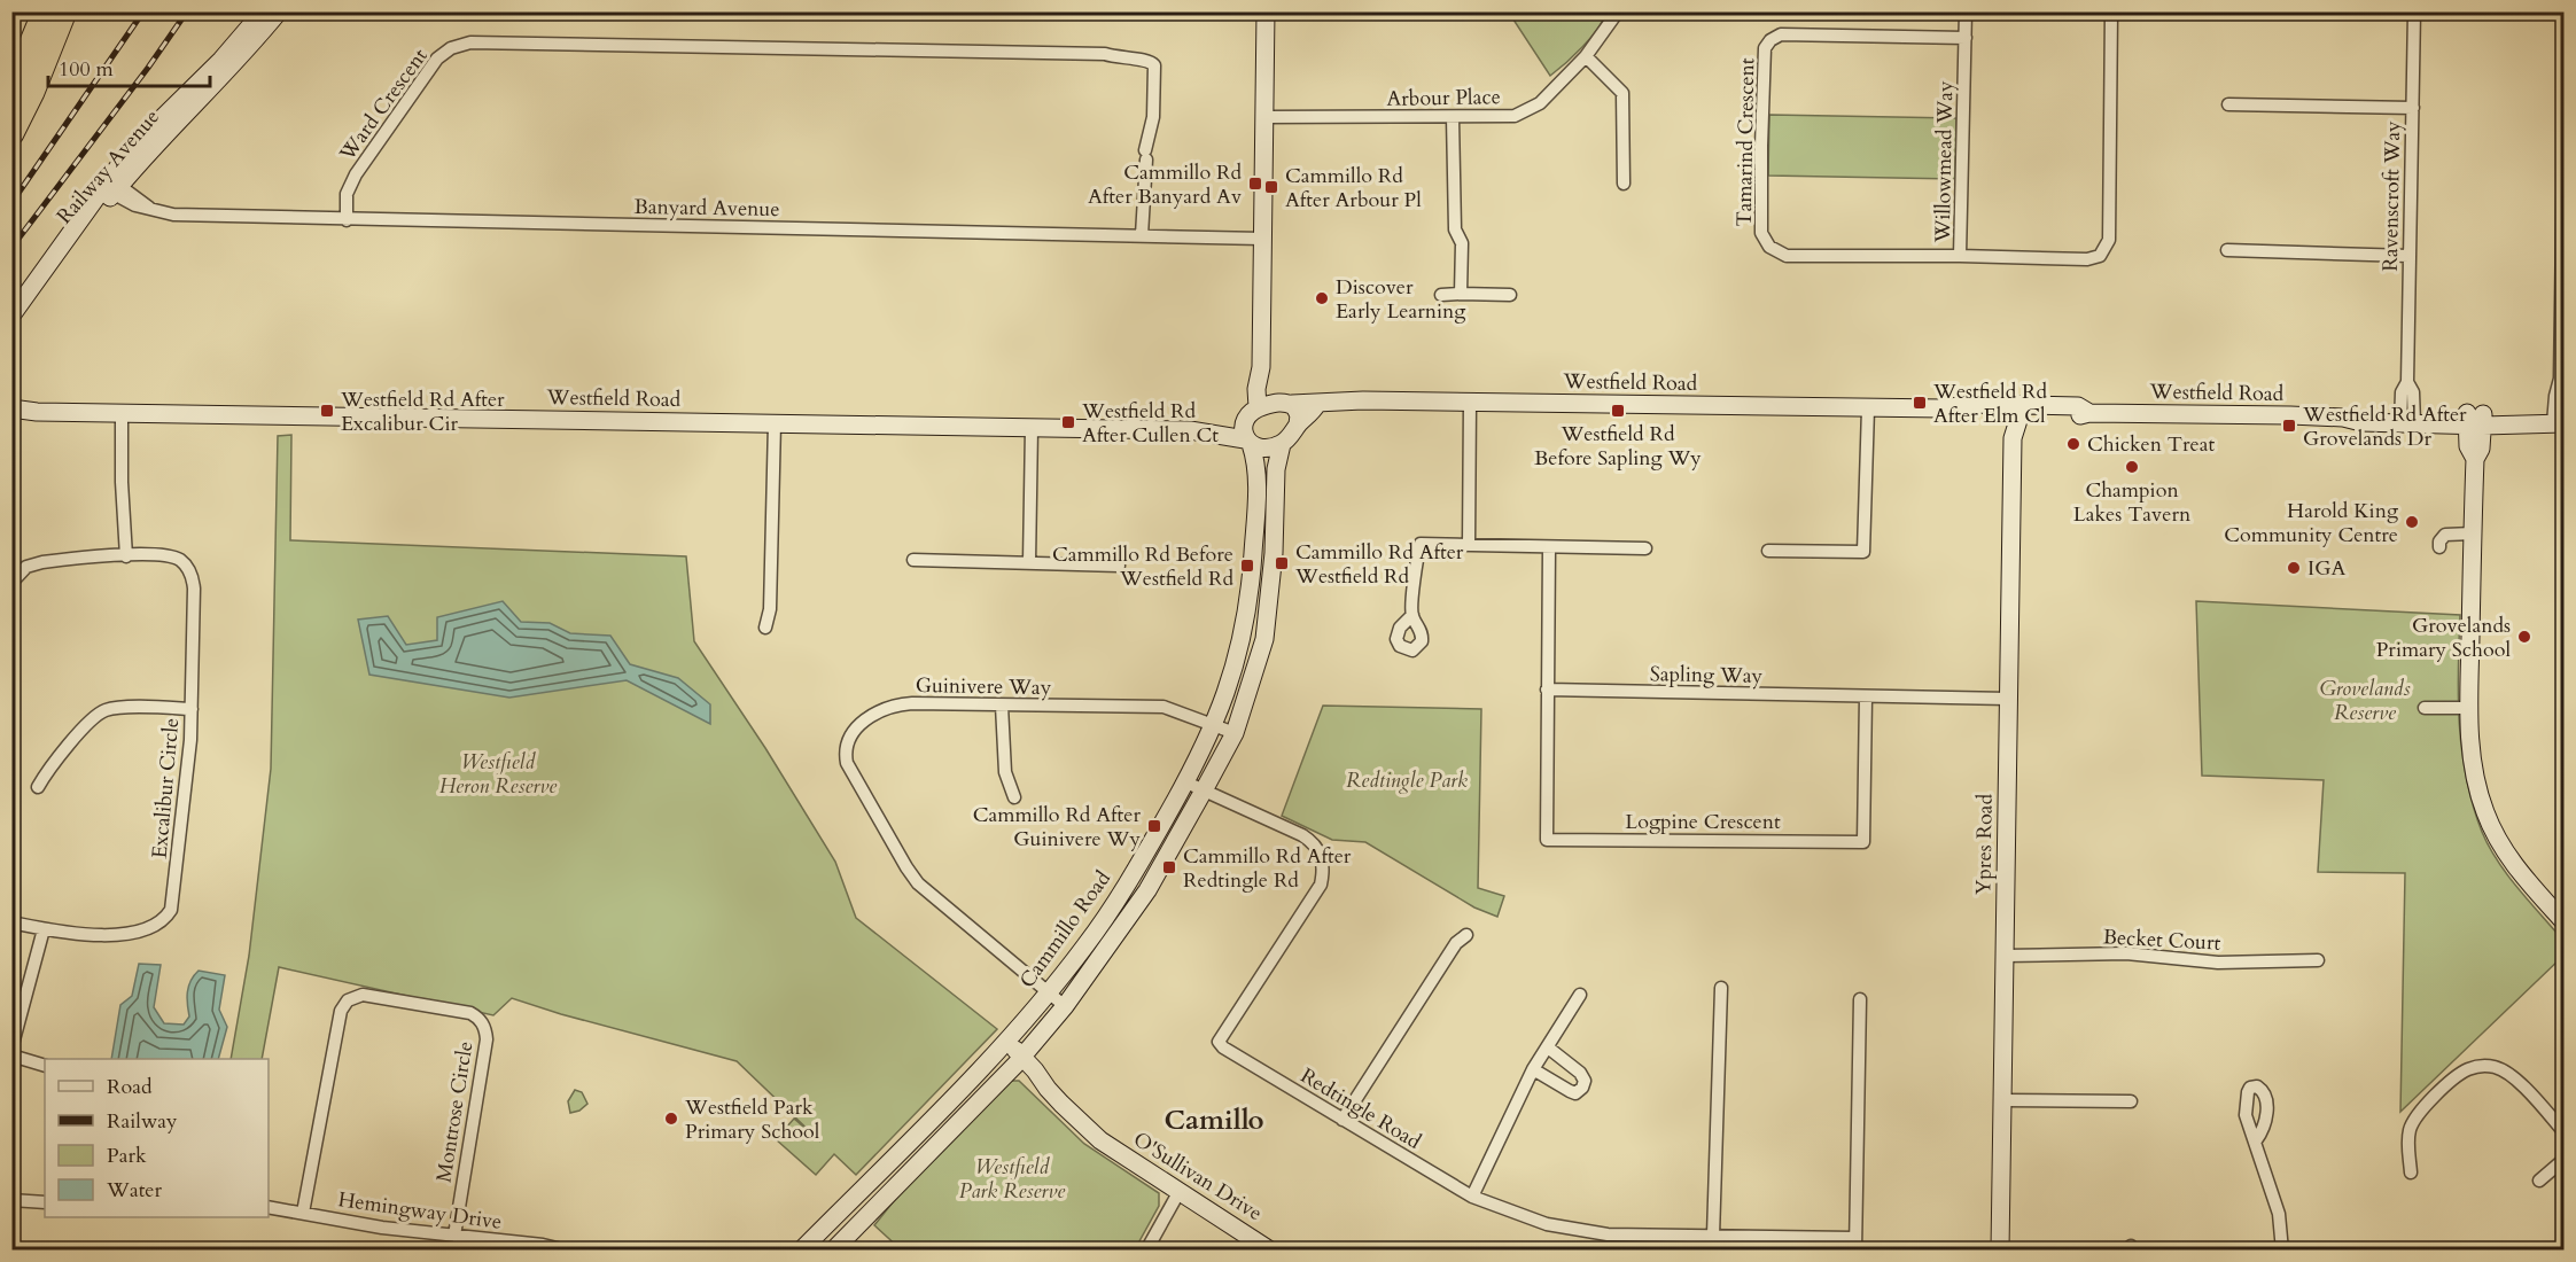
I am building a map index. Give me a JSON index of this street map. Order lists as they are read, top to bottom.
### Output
{
  "streets": {
    "main road": [
      "Railway Avenue",
      "Westfield Road",
      "Ypres Road",
      "Cammillo Road",
      "O'Sullivan Drive"
    ],
    "street": [
      "Arbour Place",
      "Ward Crescent",
      "Tamarind Crescent",
      "Willowmead Way",
      "Ravenscroft Way",
      "Banyard Avenue",
      "Sapling Way",
      "Guinivere Way",
      "Excalibur Circle",
      "Logpine Crescent",
      "Becket Court",
      "Redtingle Road",
      "Montrose Circle",
      "Hemingway Drive"
    ]
  },
  "crossings": [
    ["Ward Crescent", "Banyard Avenue"],
    ["Tamarind Crescent", "Willowmead Way"],
    ["Railway Avenue", "Banyard Avenue"],
    ["Ravenscroft Way", "Westfield Road"],
    ["Westfield Road", "Ypres Road"],
    ["Westfield Road", "Cammillo Road"],
    ["Sapling Way", "Logpine Crescent"],
    ["Sapling Way", "Ypres Road"],
    ["Guinivere Way", "Cammillo Road"],
    ["Ypres Road", "Becket Court"],
    ["Cammillo Road", "Redtingle Road"],
    ["Cammillo Road", "O'Sullivan Drive"],
    ["Montrose Circle", "Hemingway Drive"]
  ],
  "districts": ["Camillo"],
  "parks": [
    "Grovelands Reserve",
    "Westfield Heron Reserve",
    "Redtingle Park",
    "Westfield Park Reserve"
  ],
  "places": {
    "transit": [
      "Cammillo Rd After Banyard Av",
      "Cammillo Rd After Arbour Pl",
      "Westfield Rd After Elm Cl",
      "Westfield Rd After Excalibur Cir",
      "Westfield Rd Before Sapling Wy",
      "Westfield Rd After Cullen Ct",
      "Westfield Rd After Grovelands Dr",
      "Cammillo Rd After Westfield Rd",
      "Cammillo Rd Before Westfield Rd",
      "Cammillo Rd After Guinivere Wy",
      "Cammillo Rd After Redtingle Rd"
    ],
    "other": [
      "Discover Early Learning",
      "Chicken Treat",
      "Champion Lakes Tavern",
      "Harold King Community Centre",
      "IGA",
      "Grovelands Primary School",
      "Westfield Park Primary School"
    ]
  },
  "legend": [
    "Road",
    "Railway",
    "Park",
    "Water"
  ],
  "scale_bar": "100 m"
}
